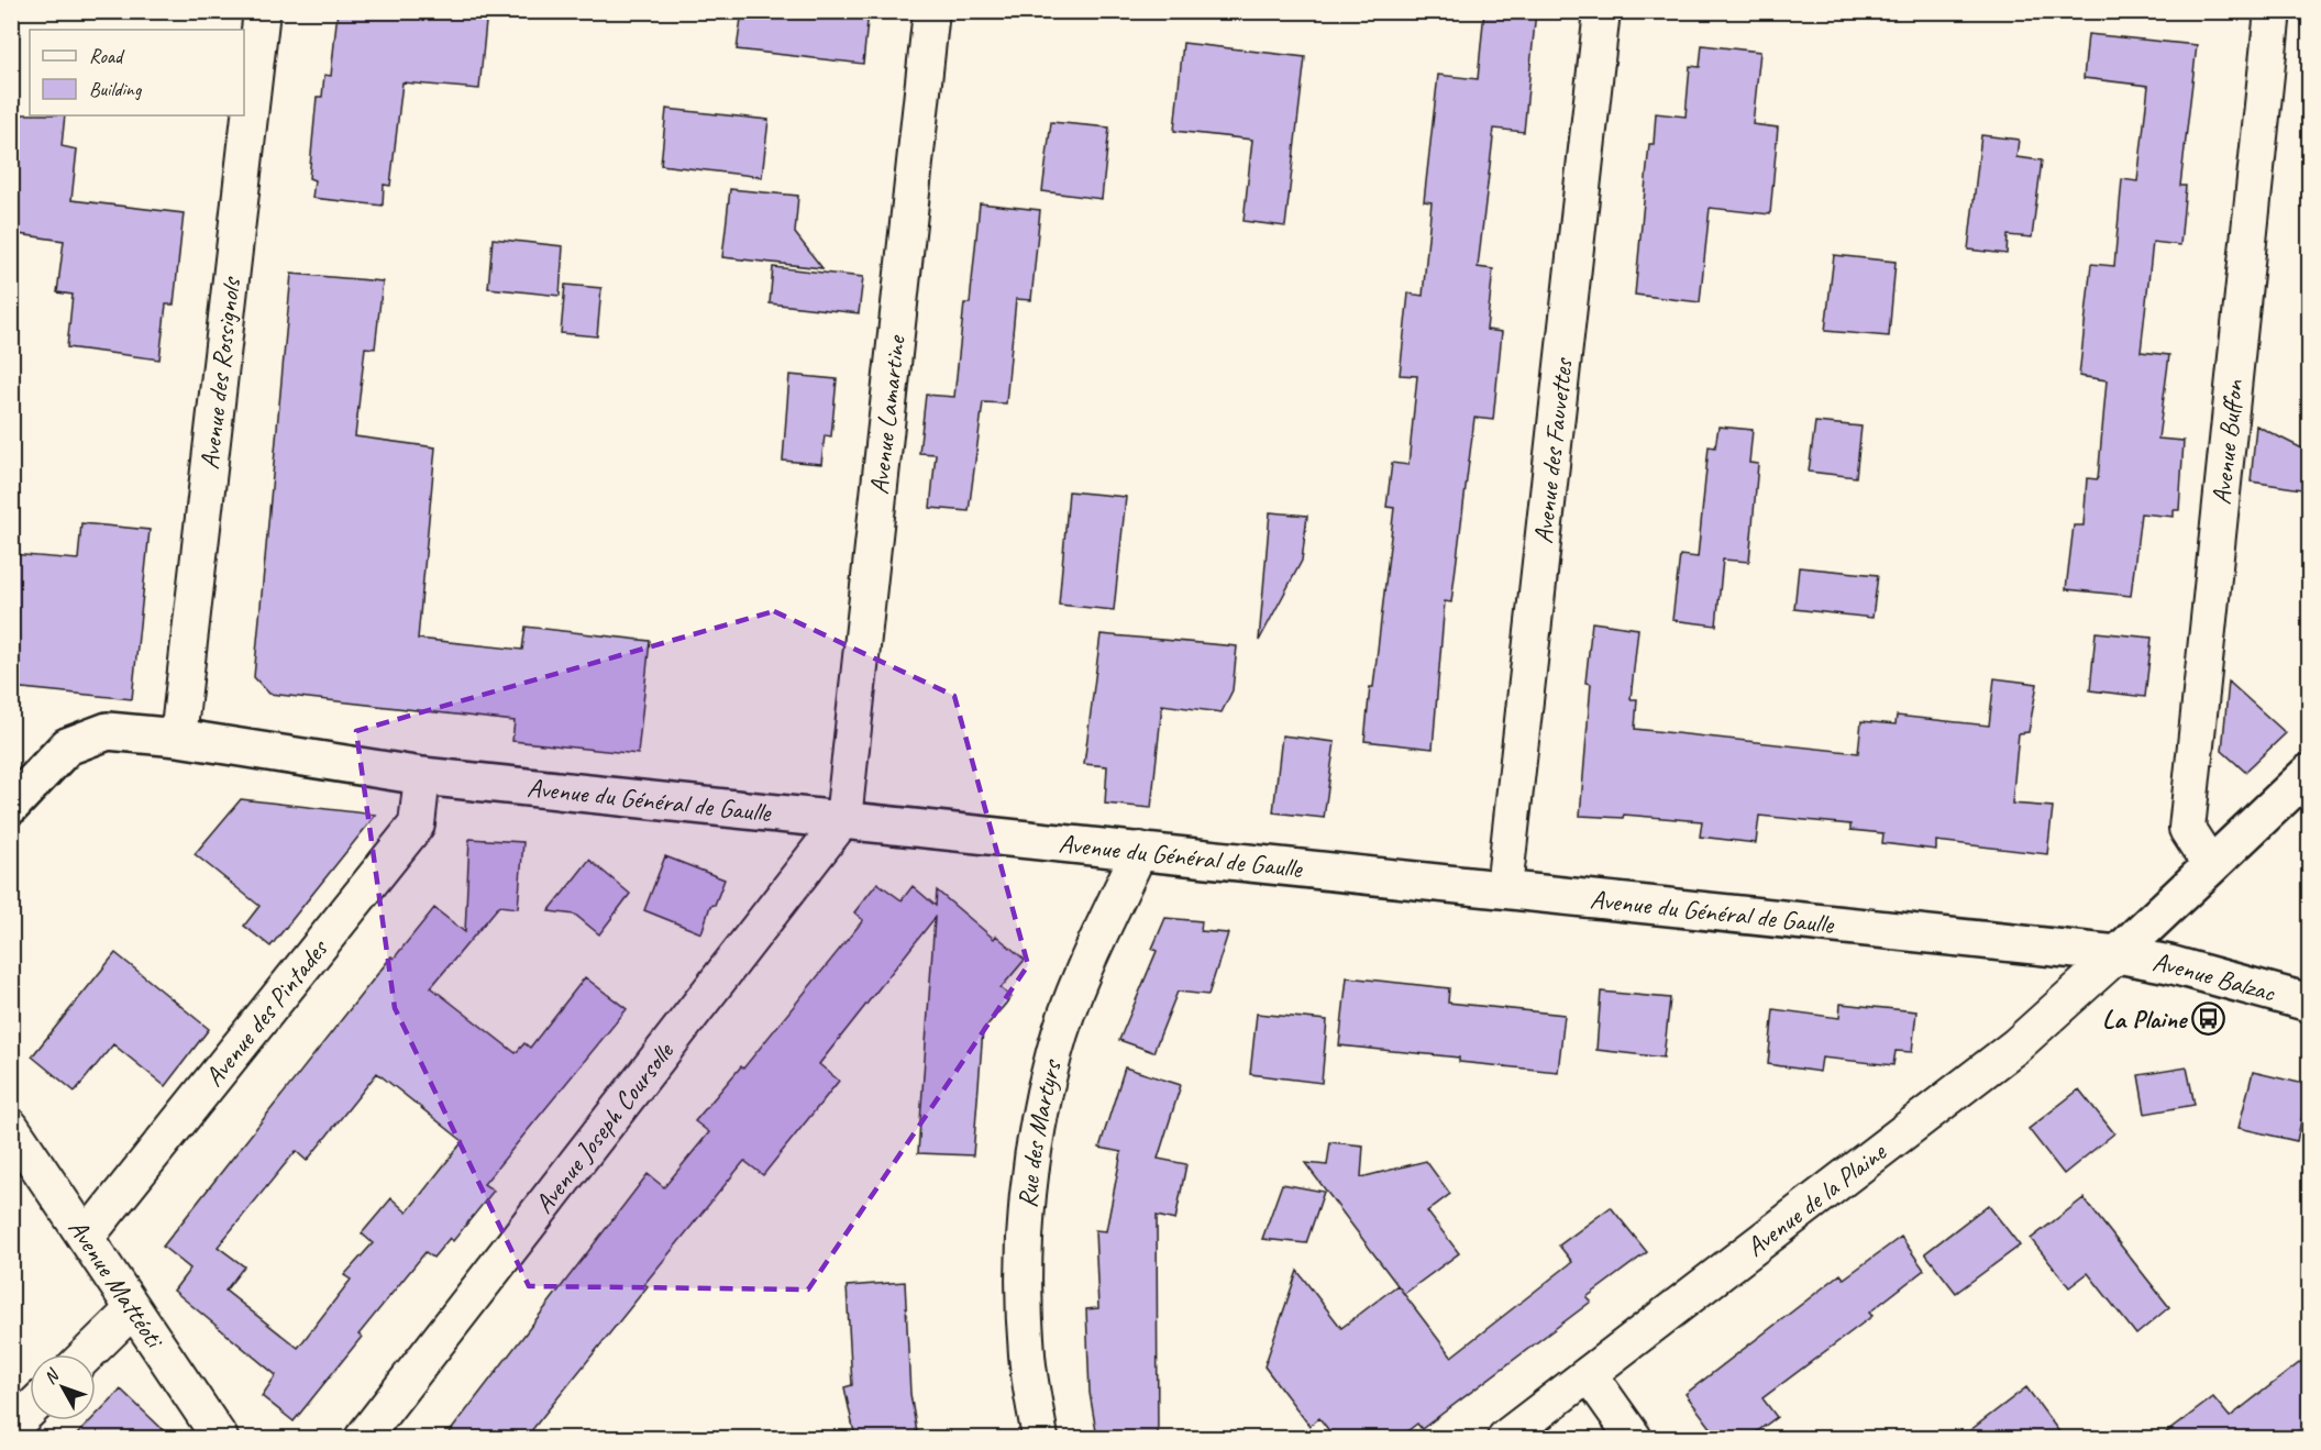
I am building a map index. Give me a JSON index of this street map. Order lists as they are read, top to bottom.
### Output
{
  "streets": {
    "street": [
      "Avenue des Rossignols",
      "Avenue Lamartine",
      "Avenue Buffon",
      "Avenue des Fauvettes",
      "Avenue du Général de Gaulle",
      "Avenue Balzac",
      "Avenue des Pintades",
      "Avenue Joseph Coursolle",
      "Rue des Martyrs",
      "Avenue de la Plaine",
      "Avenue Mattéoti"
    ]
  },
  "crossings": [
    ["Avenue des Rossignols", "Avenue du Général de Gaulle"],
    ["Avenue Lamartine", "Avenue du Général de Gaulle"],
    ["Avenue Lamartine", "Avenue Joseph Coursolle"],
    ["Avenue des Fauvettes", "Avenue du Général de Gaulle"],
    ["Avenue du Général de Gaulle", "Avenue Balzac"],
    ["Avenue du Général de Gaulle", "Avenue des Pintades"],
    ["Avenue du Général de Gaulle", "Avenue Joseph Coursolle"],
    ["Avenue du Général de Gaulle", "Rue des Martyrs"],
    ["Avenue du Général de Gaulle", "Avenue de la Plaine"],
    ["Avenue Balzac", "Avenue de la Plaine"],
    ["Avenue des Pintades", "Avenue Mattéoti"]
  ],
  "places": {
    "bus stop": ["La Plaine"]
  },
  "legend": ["Road", "Building"],
  "north": "top left"
}
